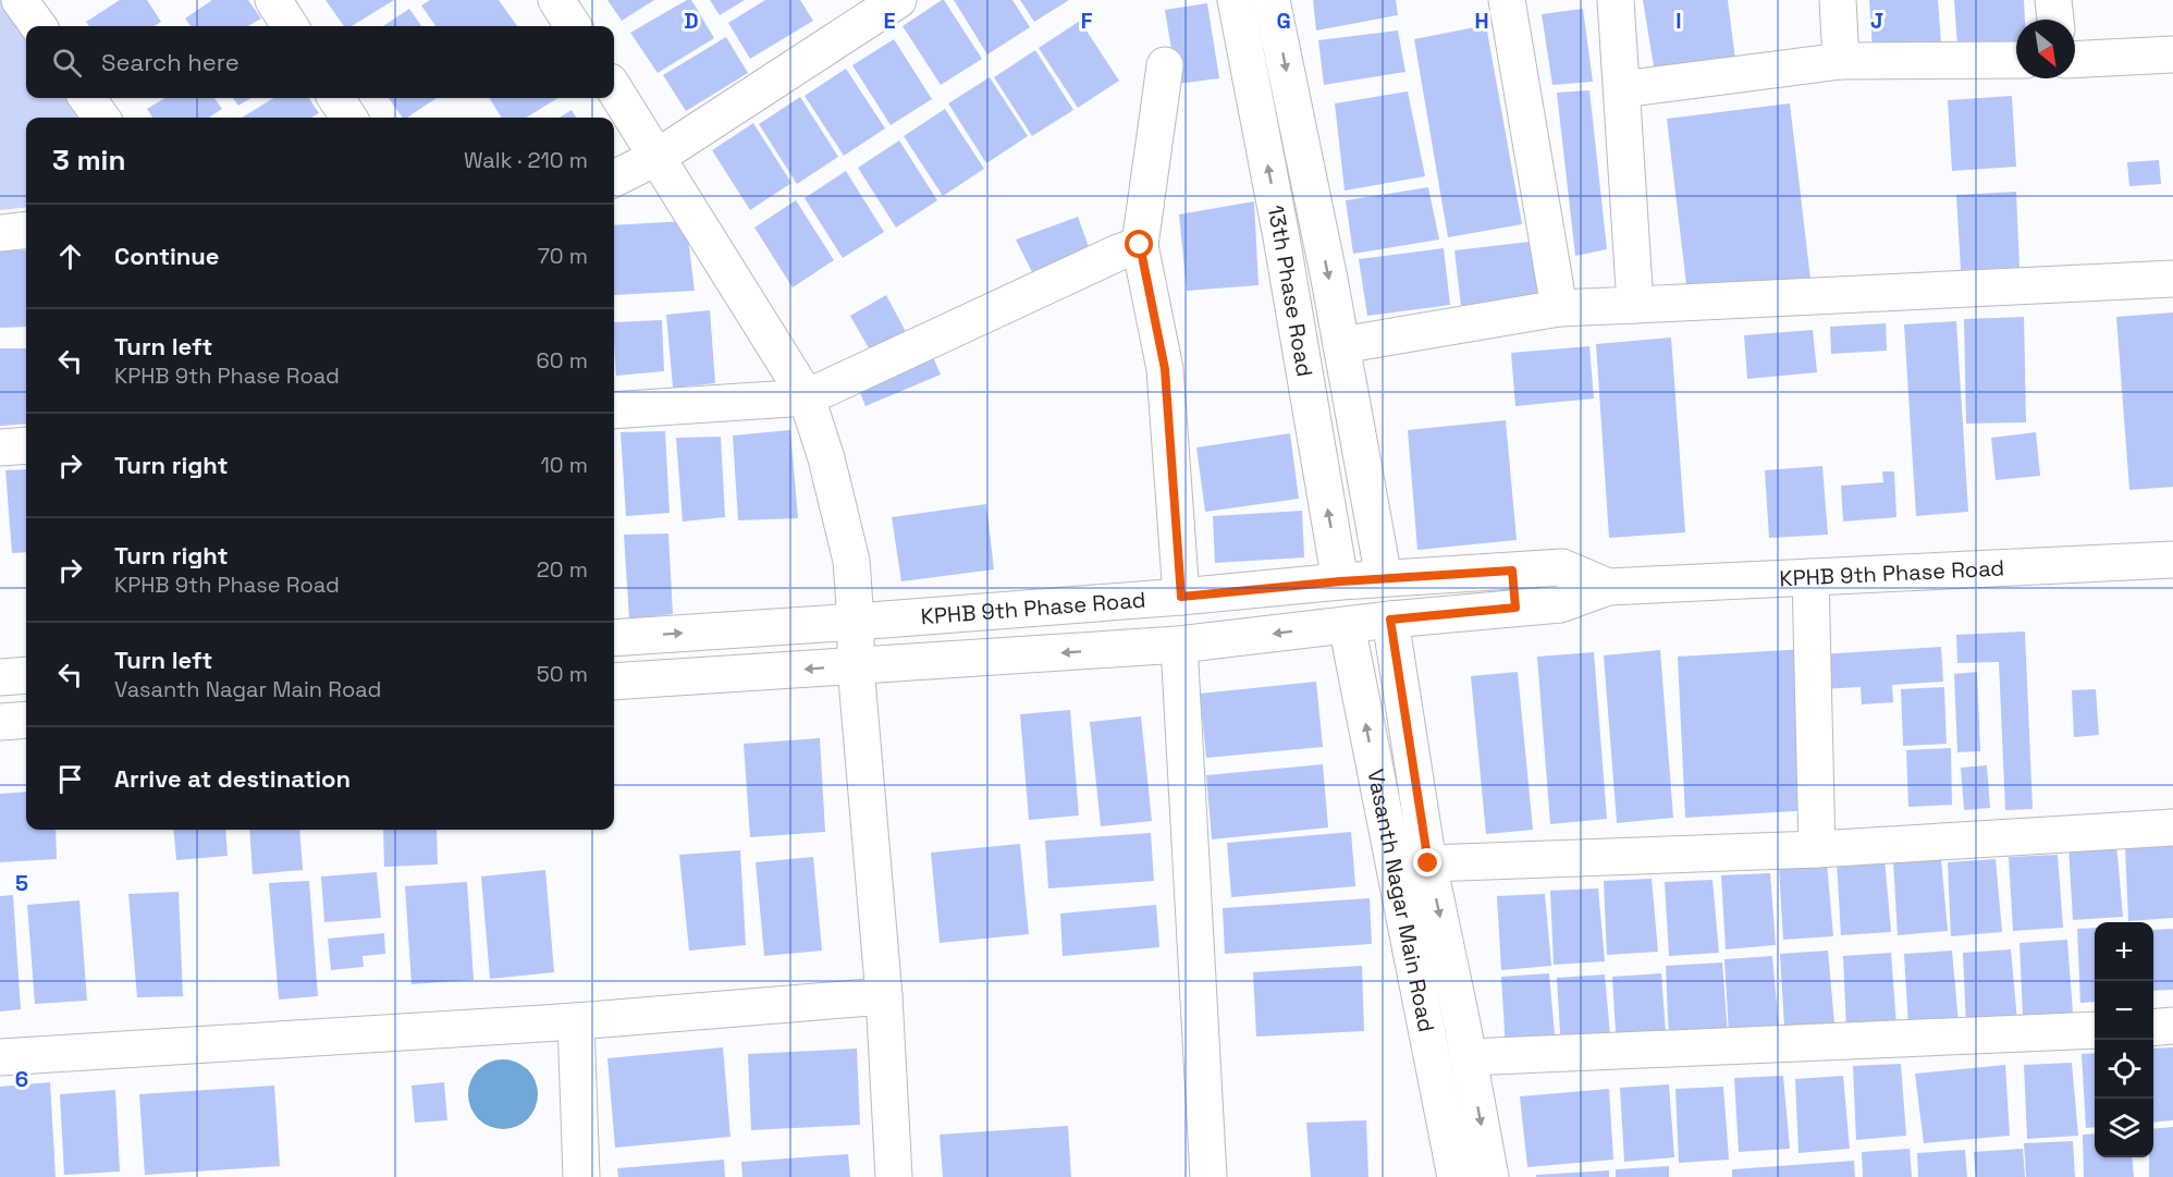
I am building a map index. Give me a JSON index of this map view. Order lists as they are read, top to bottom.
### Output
{
  "streets": {
    "street": ["13th Phase Road", "KPHB 9th Phase Road", "Vasanth Nagar Main Road"]
  },
  "crossings": [
    ["13th Phase Road", "KPHB 9th Phase Road"],
    ["KPHB 9th Phase Road", "Vasanth Nagar Main Road"]
  ],
  "north": "bottom right",
  "page": {
    "search": "Search here",
    "heading": ["3 min", "Walk · 210 m"],
    "list": [
      ["Continue", "70 m"],
      ["Turn left", "KPHB 9th Phase Road", "60 m"],
      ["Turn right", "10 m"],
      ["Turn right", "KPHB 9th Phase Road", "20 m"],
      ["Turn left", "Vasanth Nagar Main Road", "50 m"],
      "Arrive at destination"
    ],
    "map_buttons": ["+", "−"]
  },
  "grid": {
    "columns": [
      "D",
      "E",
      "F",
      "G",
      "H",
      "I",
      "J"
    ],
    "rows": ["5", "6"]
  }
}
